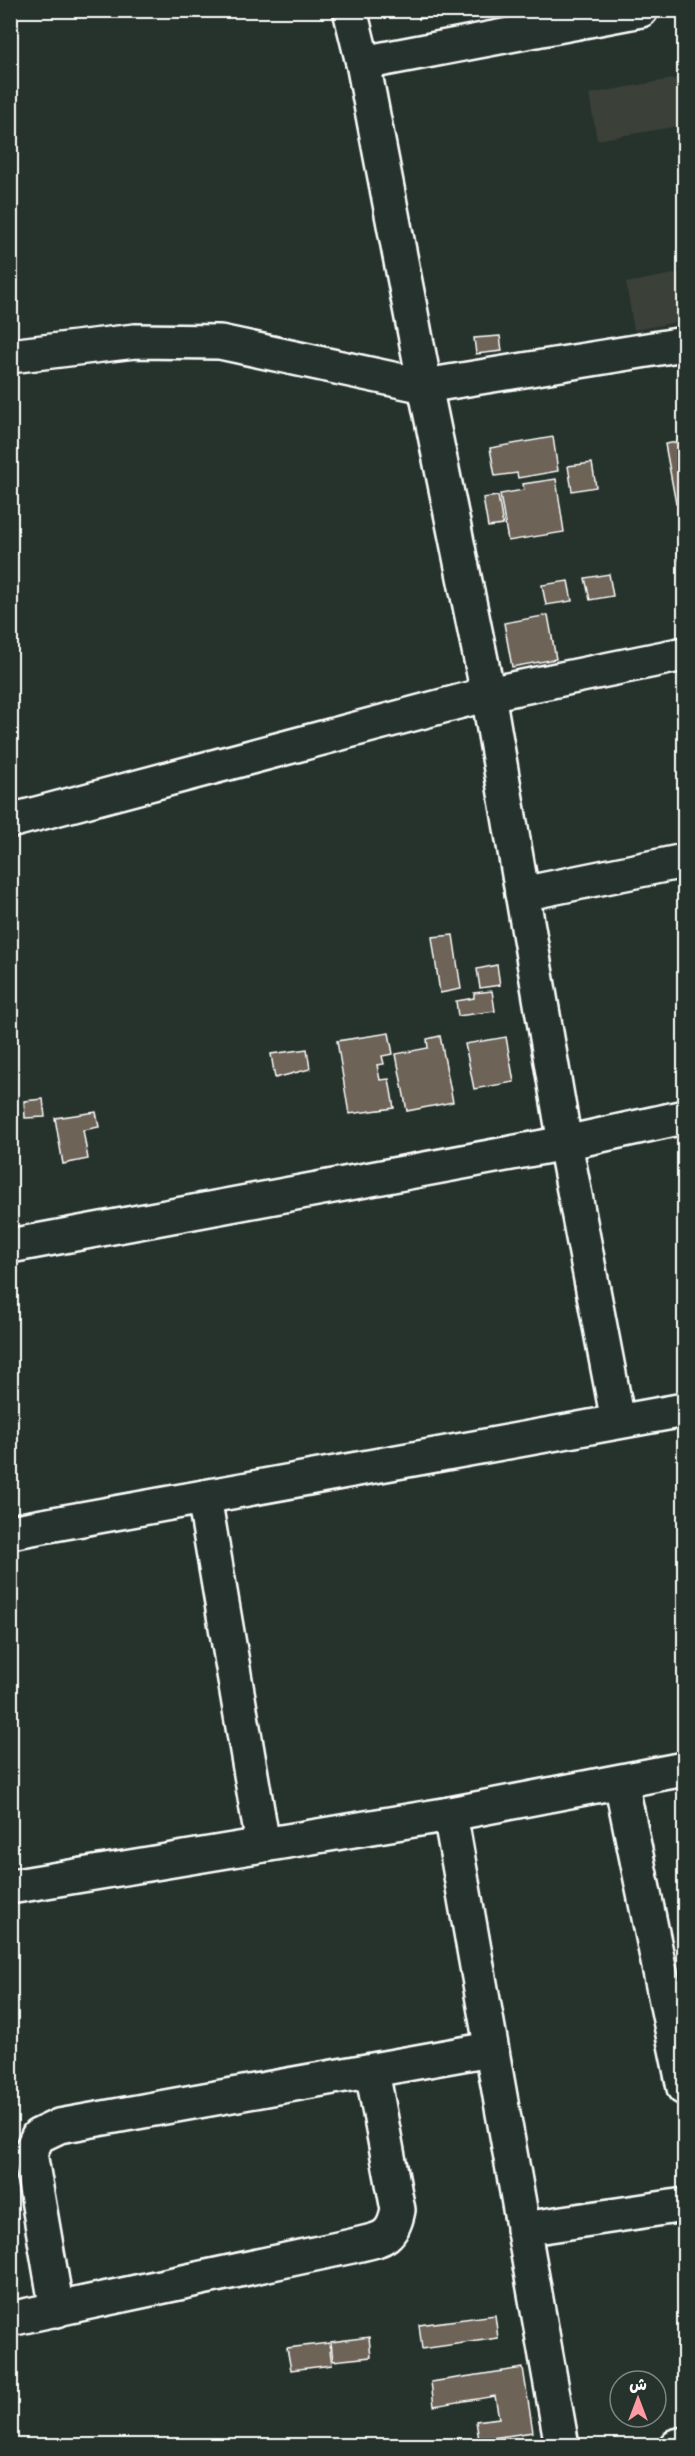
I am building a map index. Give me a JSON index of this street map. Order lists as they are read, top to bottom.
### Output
{
  "north": "top"
}
